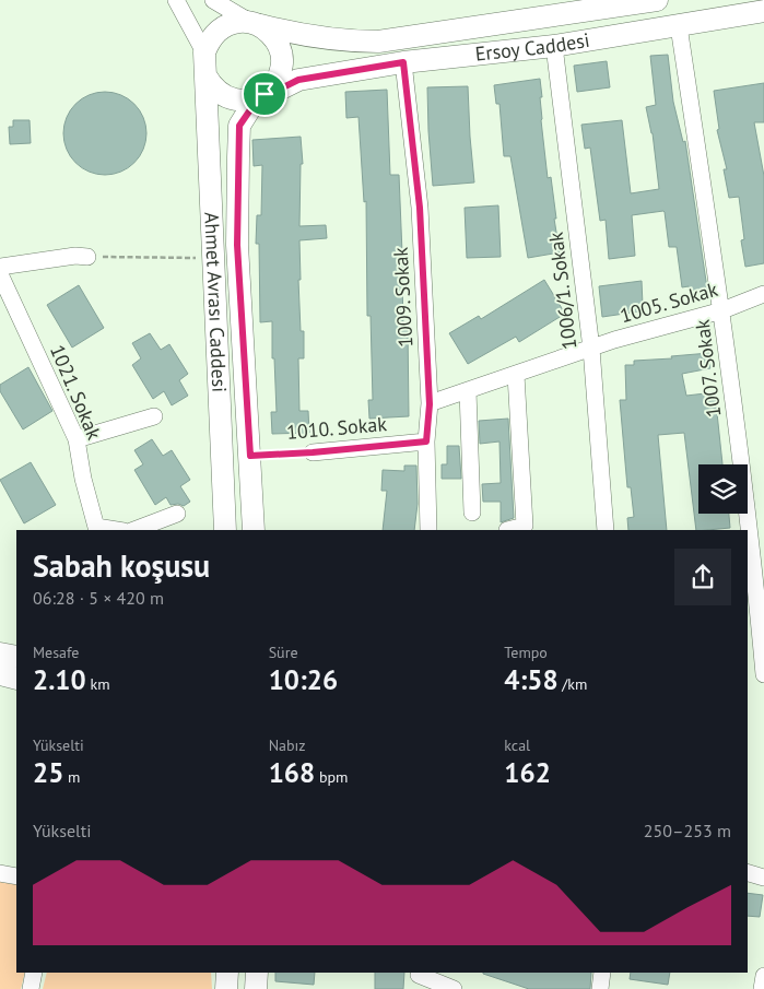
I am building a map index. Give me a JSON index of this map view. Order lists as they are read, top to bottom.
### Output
{
  "streets": {
    "main road": ["Ersoy Caddesi", "Ahmet Avrası Caddesi"],
    "street": [
      "1006/1. Sokak",
      "1009. Sokak",
      "1005. Sokak",
      "1007. Sokak",
      "1021. Sokak",
      "1010. Sokak"
    ]
  },
  "crossings": [
    ["Ersoy Caddesi", "1006/1. Sokak"],
    ["Ersoy Caddesi", "1009. Sokak"],
    ["Ersoy Caddesi", "Ahmet Avrası Caddesi"],
    ["Ersoy Caddesi", "1007. Sokak"],
    ["1006/1. Sokak", "1005. Sokak"],
    ["1009. Sokak", "1005. Sokak"],
    ["1009. Sokak", "1010. Sokak"],
    ["1005. Sokak", "1007. Sokak"],
    ["Ahmet Avrası Caddesi", "1010. Sokak"]
  ],
  "page": {
    "heading": ["Sabah koşusu", "06:28 · 5 × 420 m"],
    "stats": [
      ["Mesafe", "2.10 km"],
      ["Süre", "10:26"],
      ["Tempo", "4:58 /km"],
      ["Yükselti", "25 m"],
      ["Nabız", "168 bpm"],
      ["kcal", "162"]
    ],
    "chart": ["Yükselti", "250–253 m"]
  }
}
